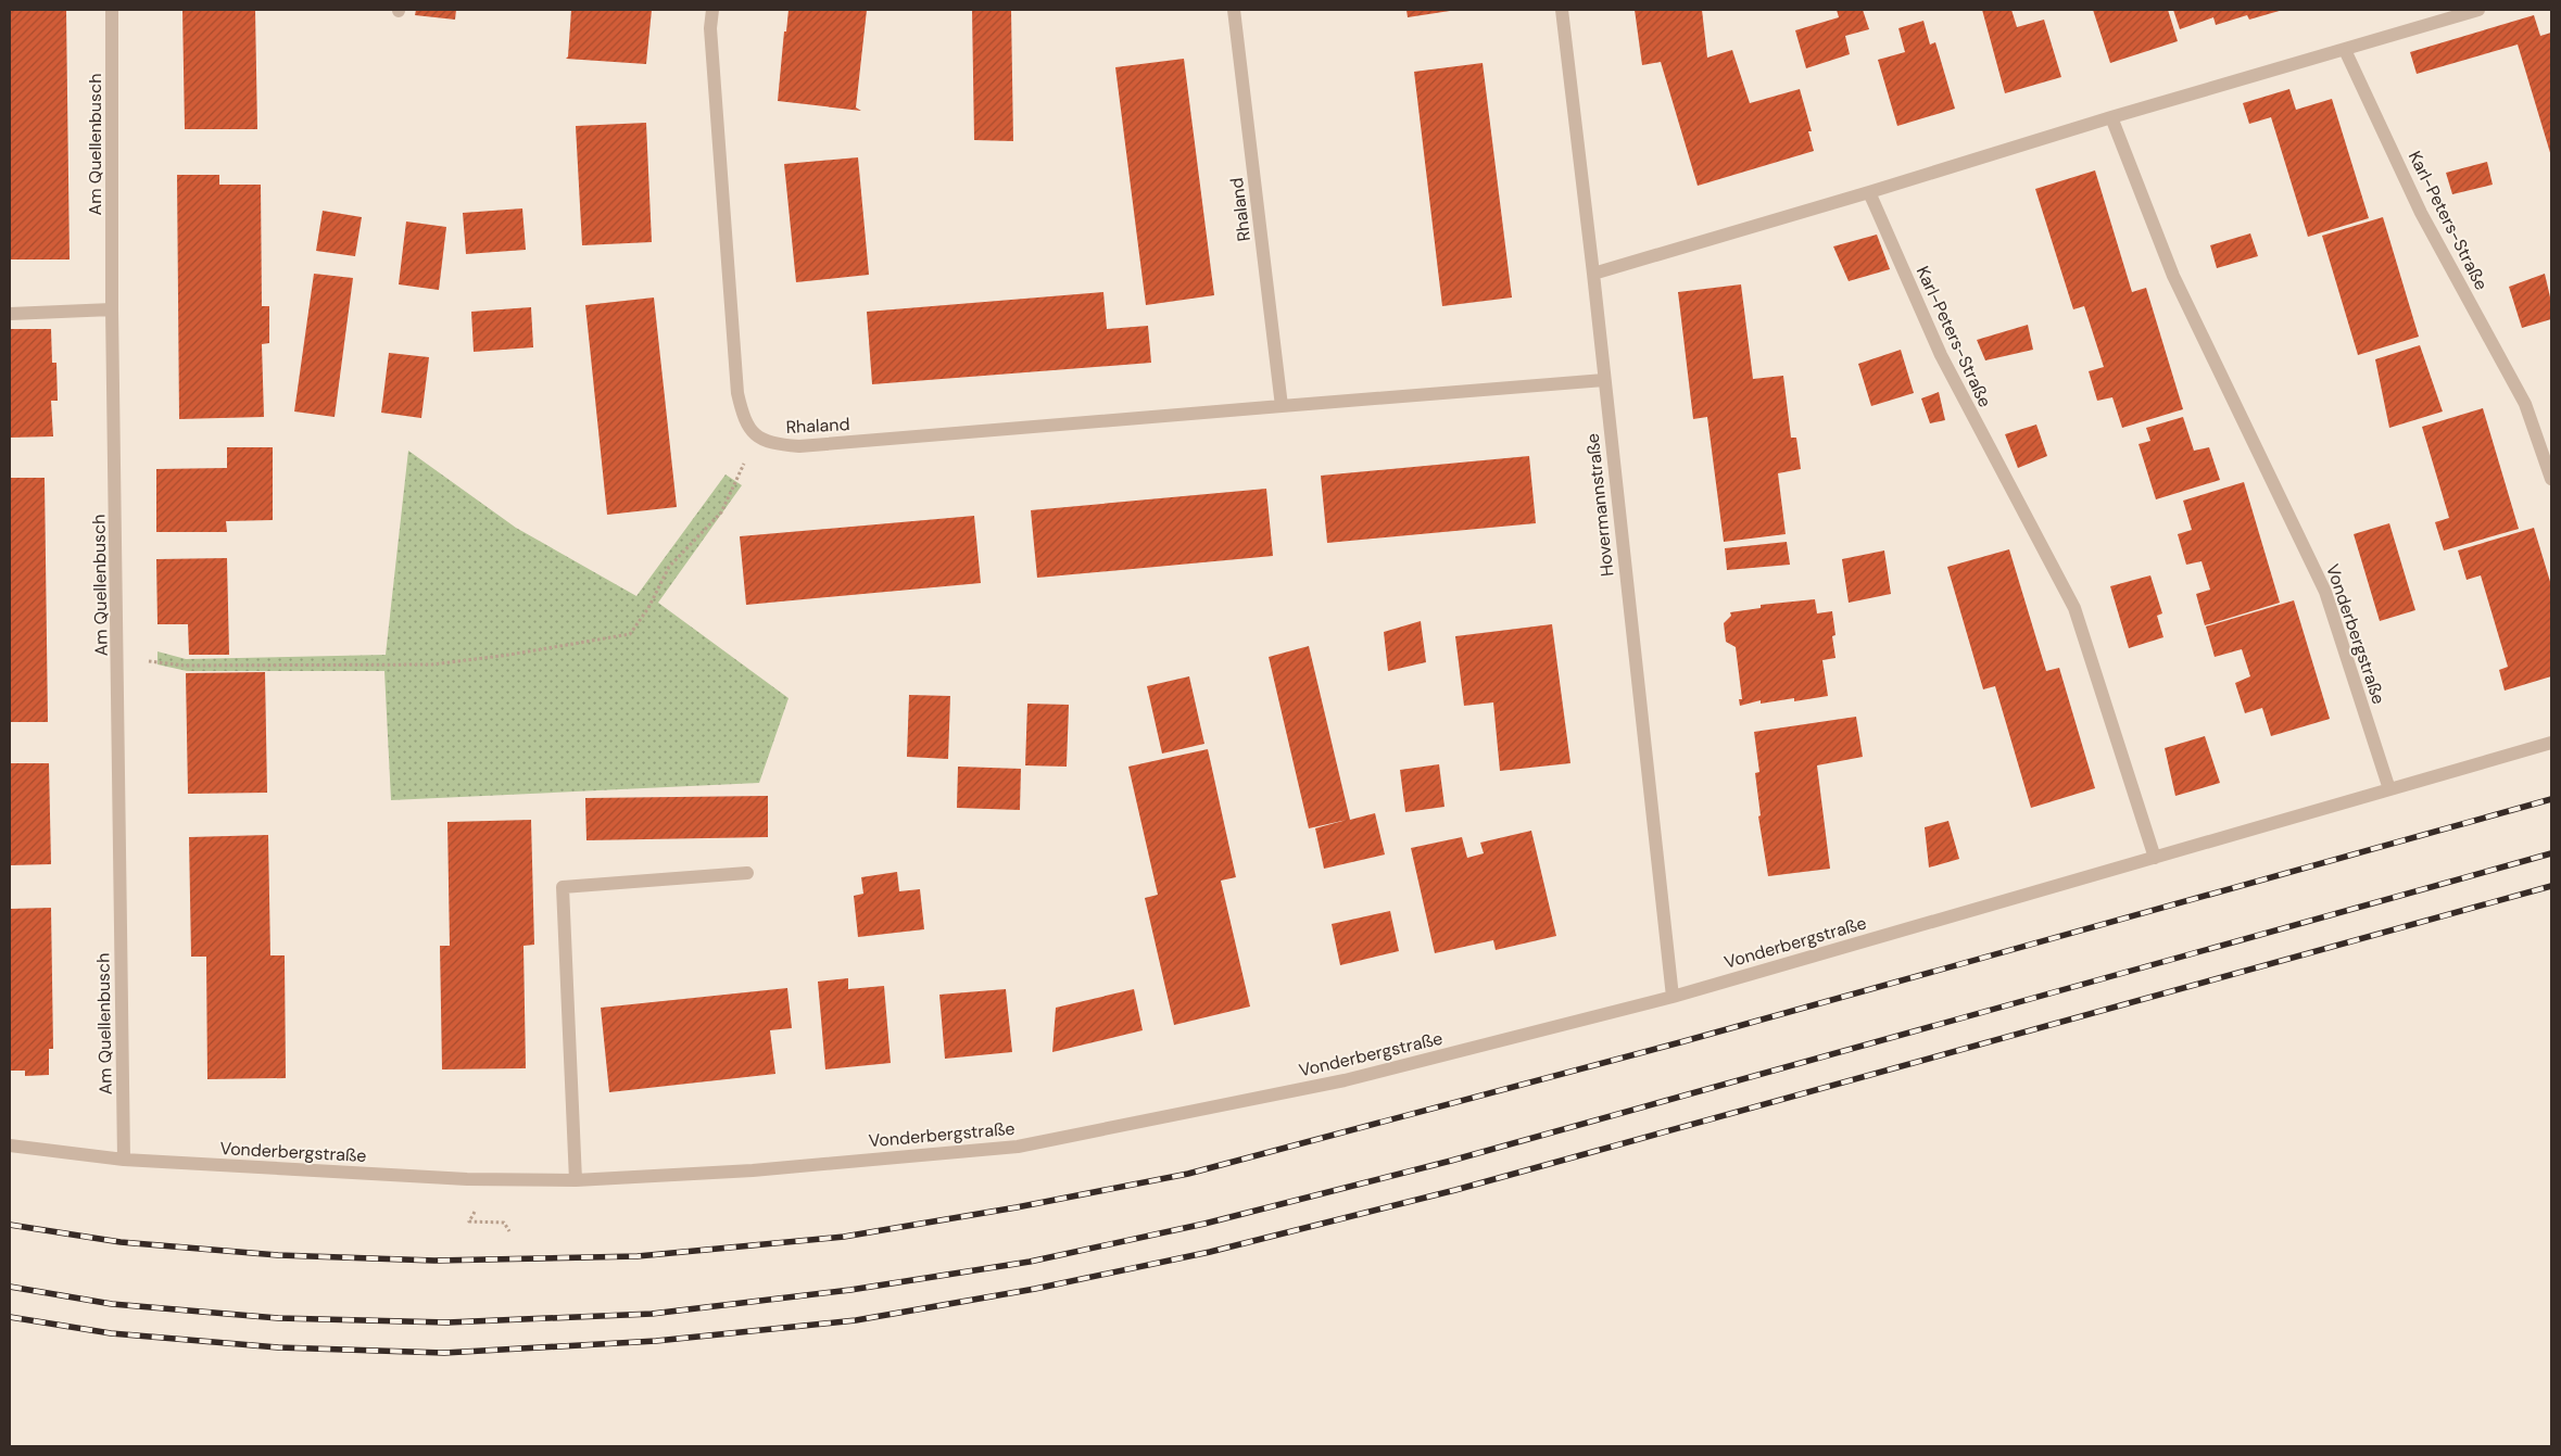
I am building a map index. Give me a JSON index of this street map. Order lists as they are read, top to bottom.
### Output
{
  "streets": {
    "street": [
      "Am Quellenbusch",
      "Rhaland",
      "Karl-Peters-Straße",
      "Hovermannstraße",
      "Vonderbergstraße"
    ]
  },
  "crossings": [
    ["Am Quellenbusch", "Vonderbergstraße"],
    ["Rhaland", "Hovermannstraße"],
    ["Karl-Peters-Straße", "Vonderbergstraße"],
    ["Hovermannstraße", "Vonderbergstraße"]
  ]
}
